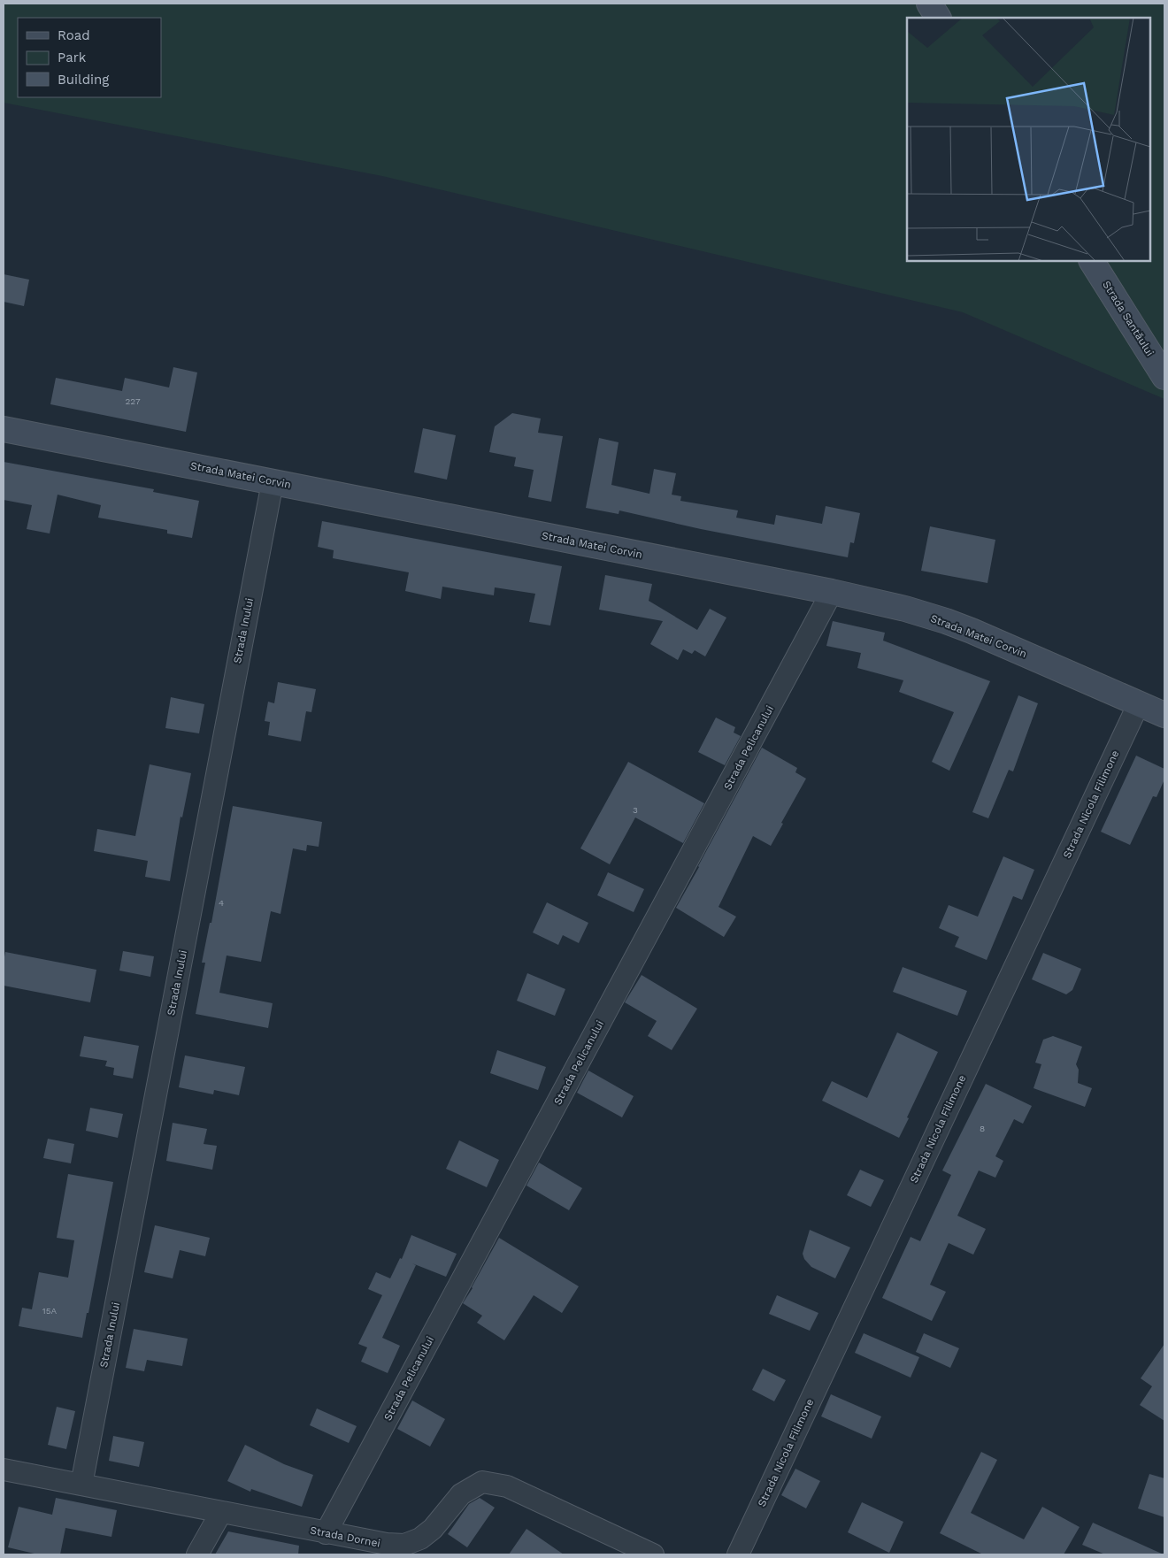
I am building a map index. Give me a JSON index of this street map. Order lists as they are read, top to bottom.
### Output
{
  "streets": {
    "main road": ["Strada Santăului", "Strada Matei Corvin"],
    "street": [
      "Strada Inului",
      "Strada Pelicanului",
      "Strada Nicola Filimone",
      "Strada Dornei"
    ]
  },
  "crossings": [
    ["Strada Matei Corvin", "Strada Inului"],
    ["Strada Matei Corvin", "Strada Pelicanului"],
    ["Strada Matei Corvin", "Strada Nicola Filimone"],
    ["Strada Inului", "Strada Dornei"],
    ["Strada Pelicanului", "Strada Dornei"]
  ],
  "house_numbers": [
    "227",
    "3",
    "4",
    "8",
    "15A"
  ],
  "legend": ["Road", "Park", "Building"]
}
